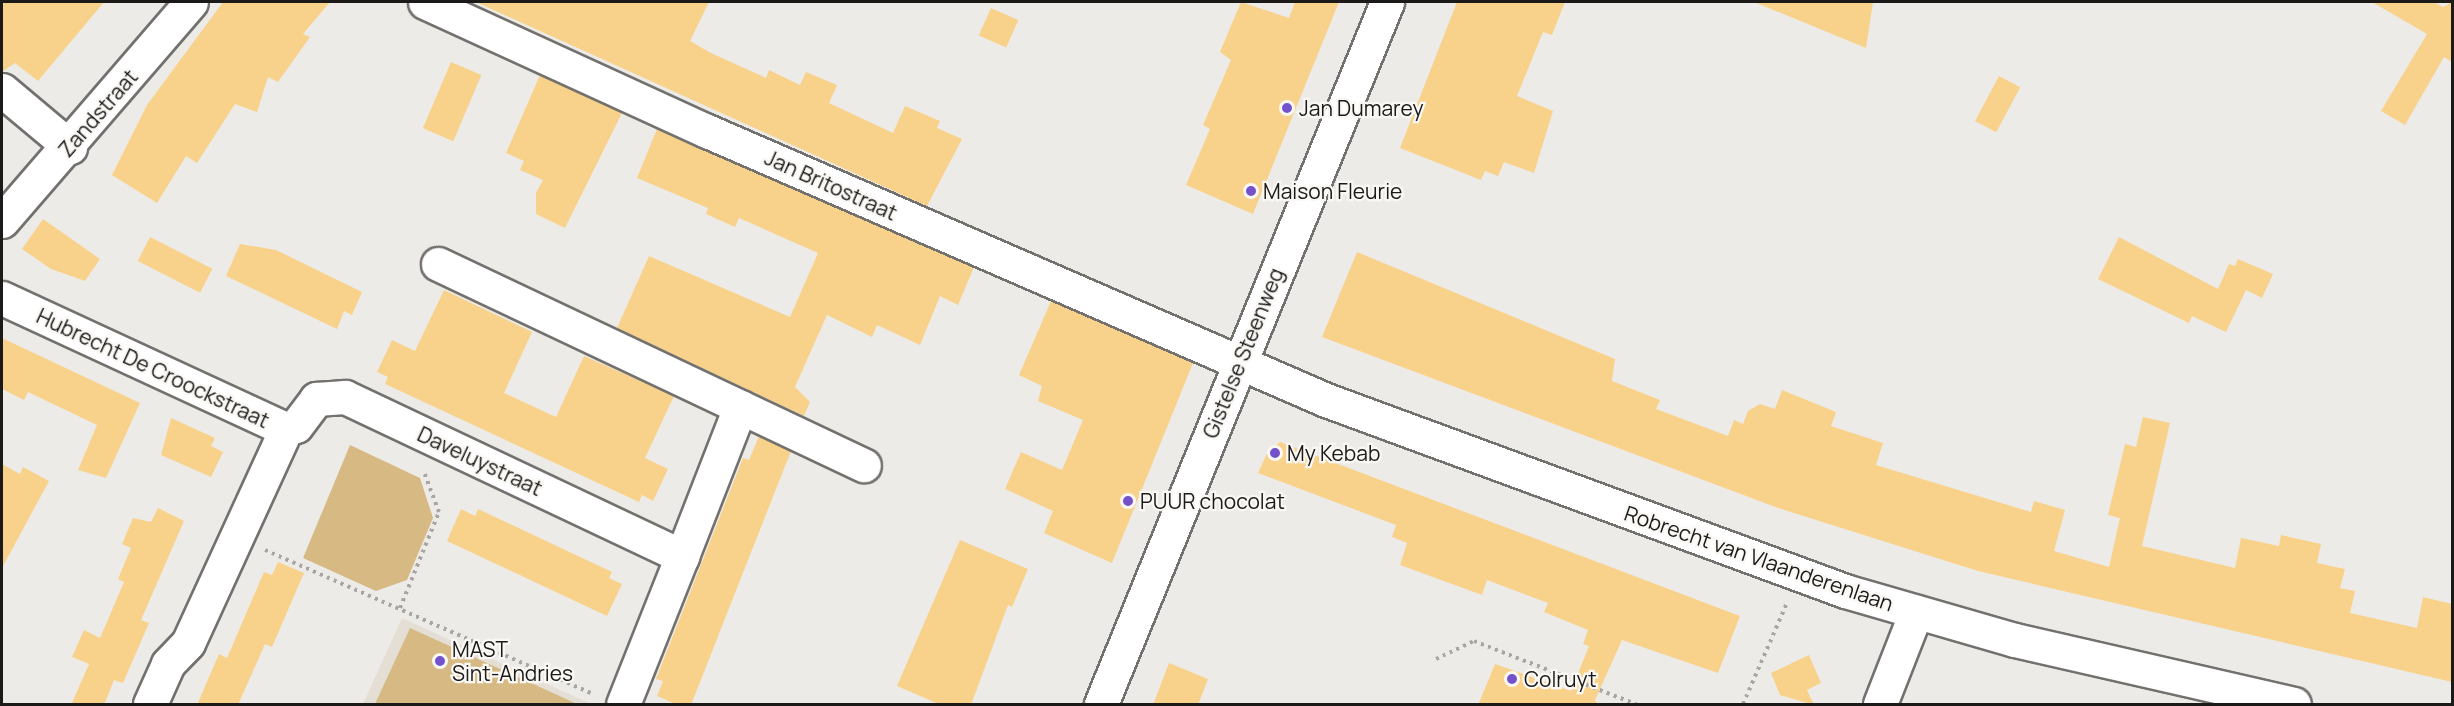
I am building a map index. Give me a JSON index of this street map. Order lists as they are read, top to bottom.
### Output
{
  "streets": {
    "street": [
      "Zandstraat",
      "Jan Britostraat",
      "Gistelse Steenweg",
      "Hubrecht De Croockstraat",
      "Daveluystraat",
      "Robrecht van Vlaanderenlaan"
    ]
  },
  "crossings": [
    ["Jan Britostraat", "Gistelse Steenweg"],
    ["Jan Britostraat", "Robrecht van Vlaanderenlaan"],
    ["Gistelse Steenweg", "Robrecht van Vlaanderenlaan"],
    ["Hubrecht De Croockstraat", "Daveluystraat"]
  ],
  "places": [
    "Jan Dumarey",
    "Maison Fleurie",
    "My Kebab",
    "PUUR chocolat",
    "MAST Sint-Andries",
    "Colruyt"
  ]
}
